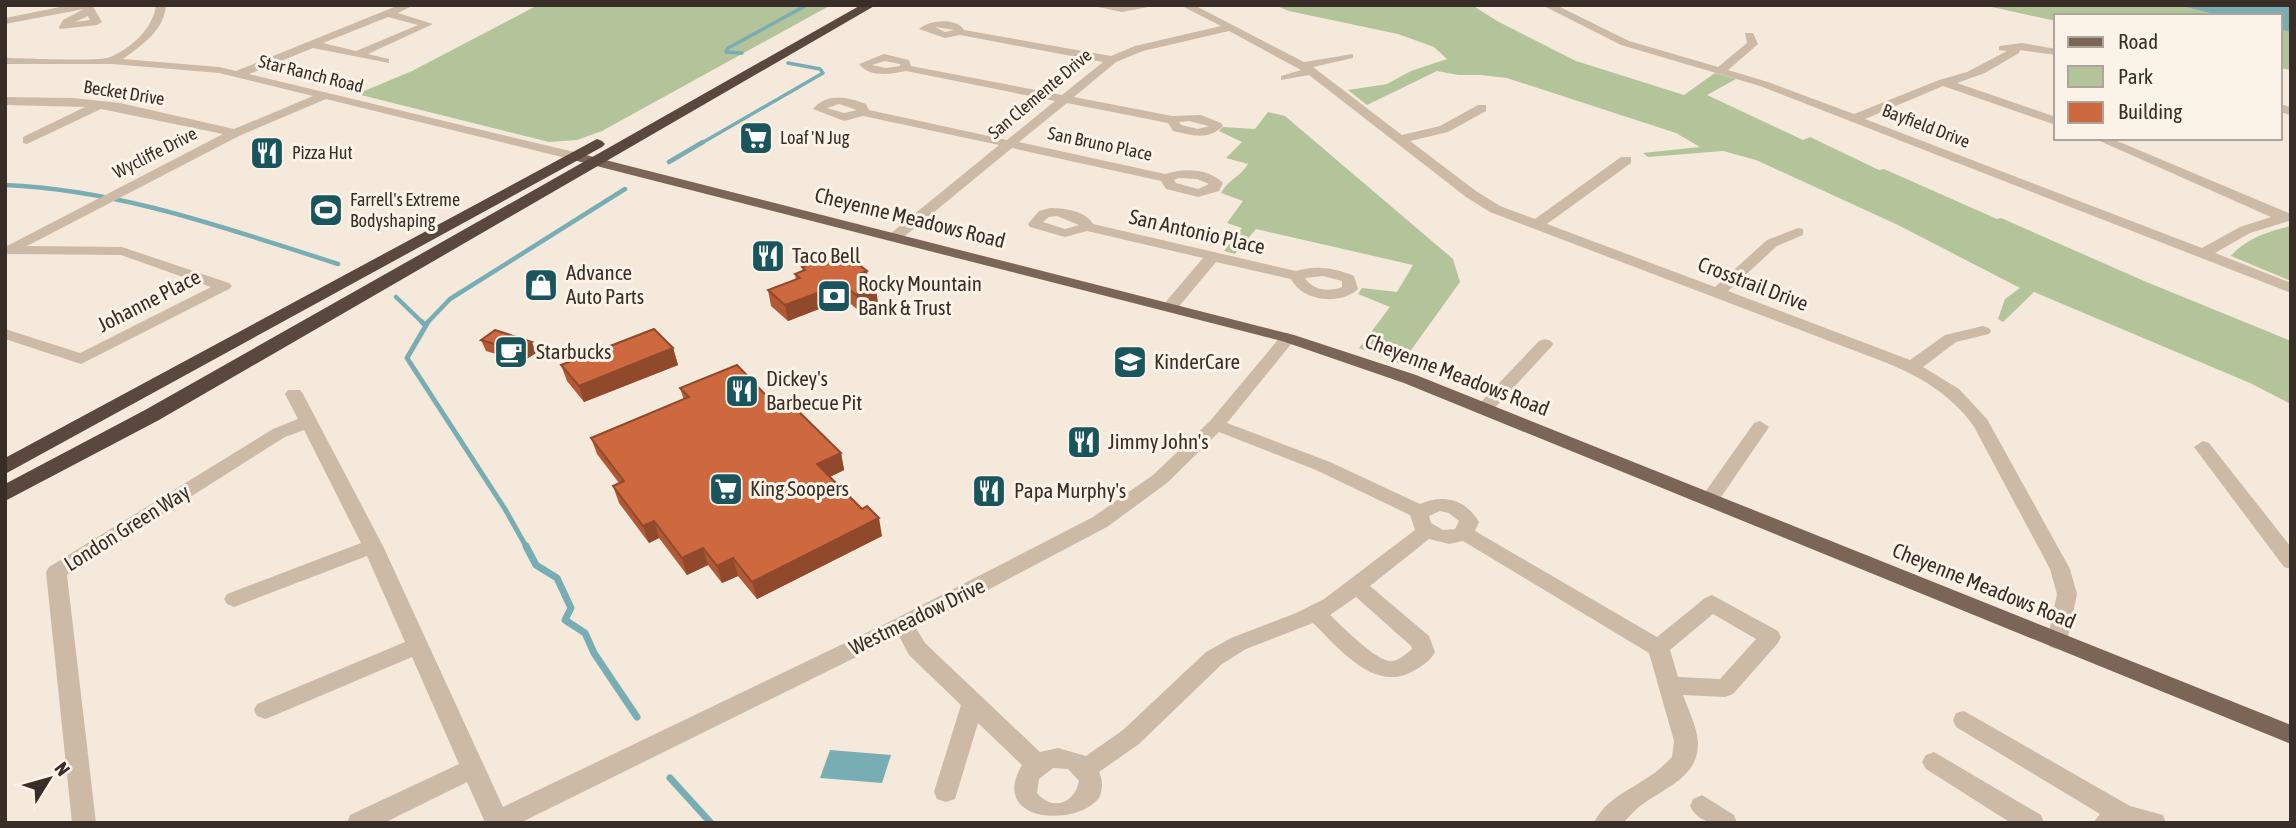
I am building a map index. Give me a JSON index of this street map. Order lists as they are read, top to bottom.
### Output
{
  "streets": {
    "main road": ["Cheyenne Meadows Road"],
    "street": [
      "Star Ranch Road",
      "Becket Drive",
      "San Clemente Drive",
      "Bayfield Drive",
      "San Bruno Place",
      "Wycliffe Drive",
      "San Antonio Place",
      "Crosstrail Drive",
      "Johanne Place",
      "London Green Way",
      "Westmeadow Drive"
    ]
  },
  "crossings": [
    ["Star Ranch Road", "Wycliffe Drive"],
    ["Star Ranch Road", "Cheyenne Meadows Road"],
    ["Becket Drive", "Wycliffe Drive"],
    ["San Clemente Drive", "San Bruno Place"],
    ["San Clemente Drive", "Cheyenne Meadows Road"],
    ["San Clemente Drive", "Crosstrail Drive"],
    ["Wycliffe Drive", "Johanne Place"],
    ["Cheyenne Meadows Road", "Crosstrail Drive"],
    ["Cheyenne Meadows Road", "Westmeadow Drive"]
  ],
  "places": {
    "supermarket": ["Loaf 'N Jug", "King Soopers"],
    "restaurant": [
      "Pizza Hut",
      "Taco Bell",
      "Dickey's Barbecue Pit",
      "Jimmy John's",
      "Papa Murphy's"
    ],
    "sports": ["Farrell's Extreme Bodyshaping"],
    "shop": ["Advance Auto Parts"],
    "bank": ["Rocky Mountain Bank & Trust"],
    "cafe": ["Starbucks"],
    "school or university": ["KinderCare"]
  },
  "legend": ["Road", "Park", "Building"],
  "north": "top right"
}
